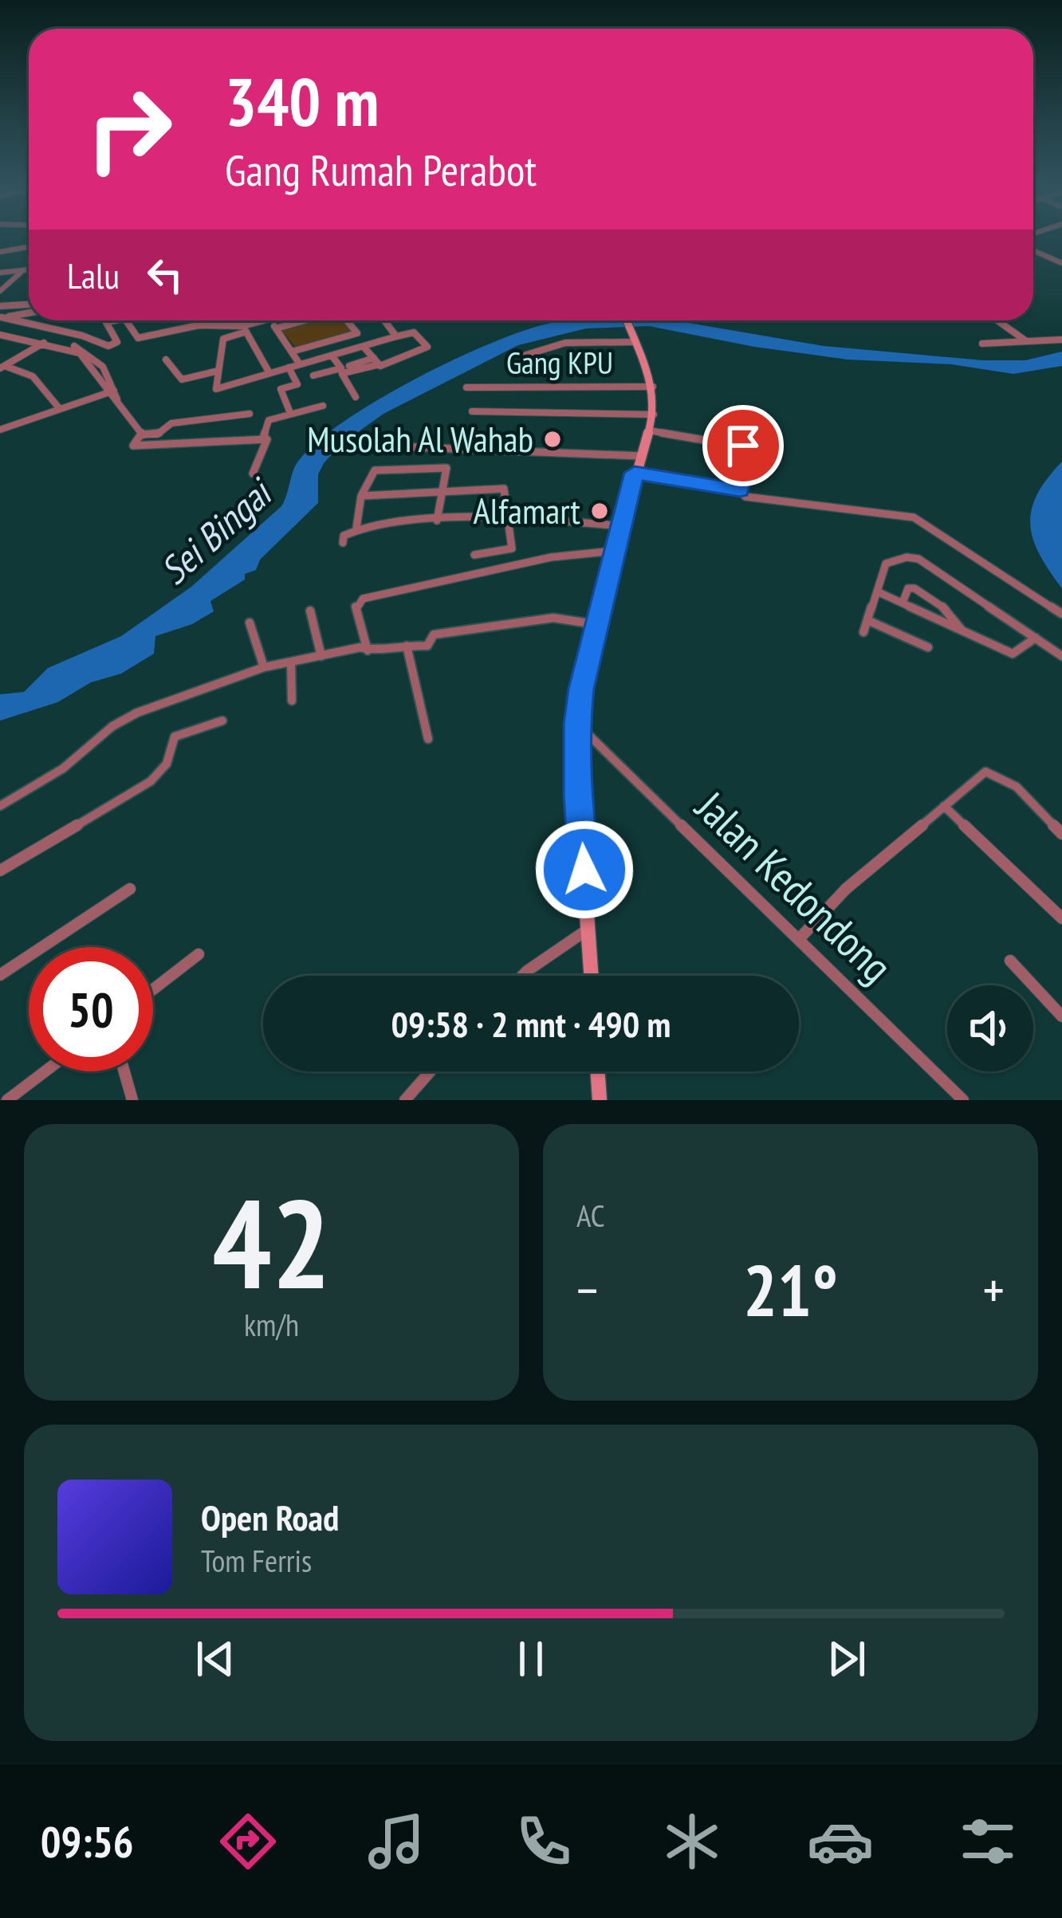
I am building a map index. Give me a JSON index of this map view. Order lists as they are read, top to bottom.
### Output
{
  "streets": {
    "street": ["Gang KPU", "Jalan Kedondong"]
  },
  "water": ["Sei Bingai"],
  "places": ["Musolah Al Wahab", "Alfamart"],
  "page": {
    "turn": ["340 m", "Gang Rumah Perabot"],
    "then": "Lalu",
    "limit": "50",
    "trip": "09:58 · 2 mnt · 490 m",
    "tile": [
      ["42", "km/h"],
      "AC"
    ],
    "heat": ["−", "21°", "+"],
    "song": ["Open Road", "Tom Ferris"],
    "tabs": "09:56"
  }
}
